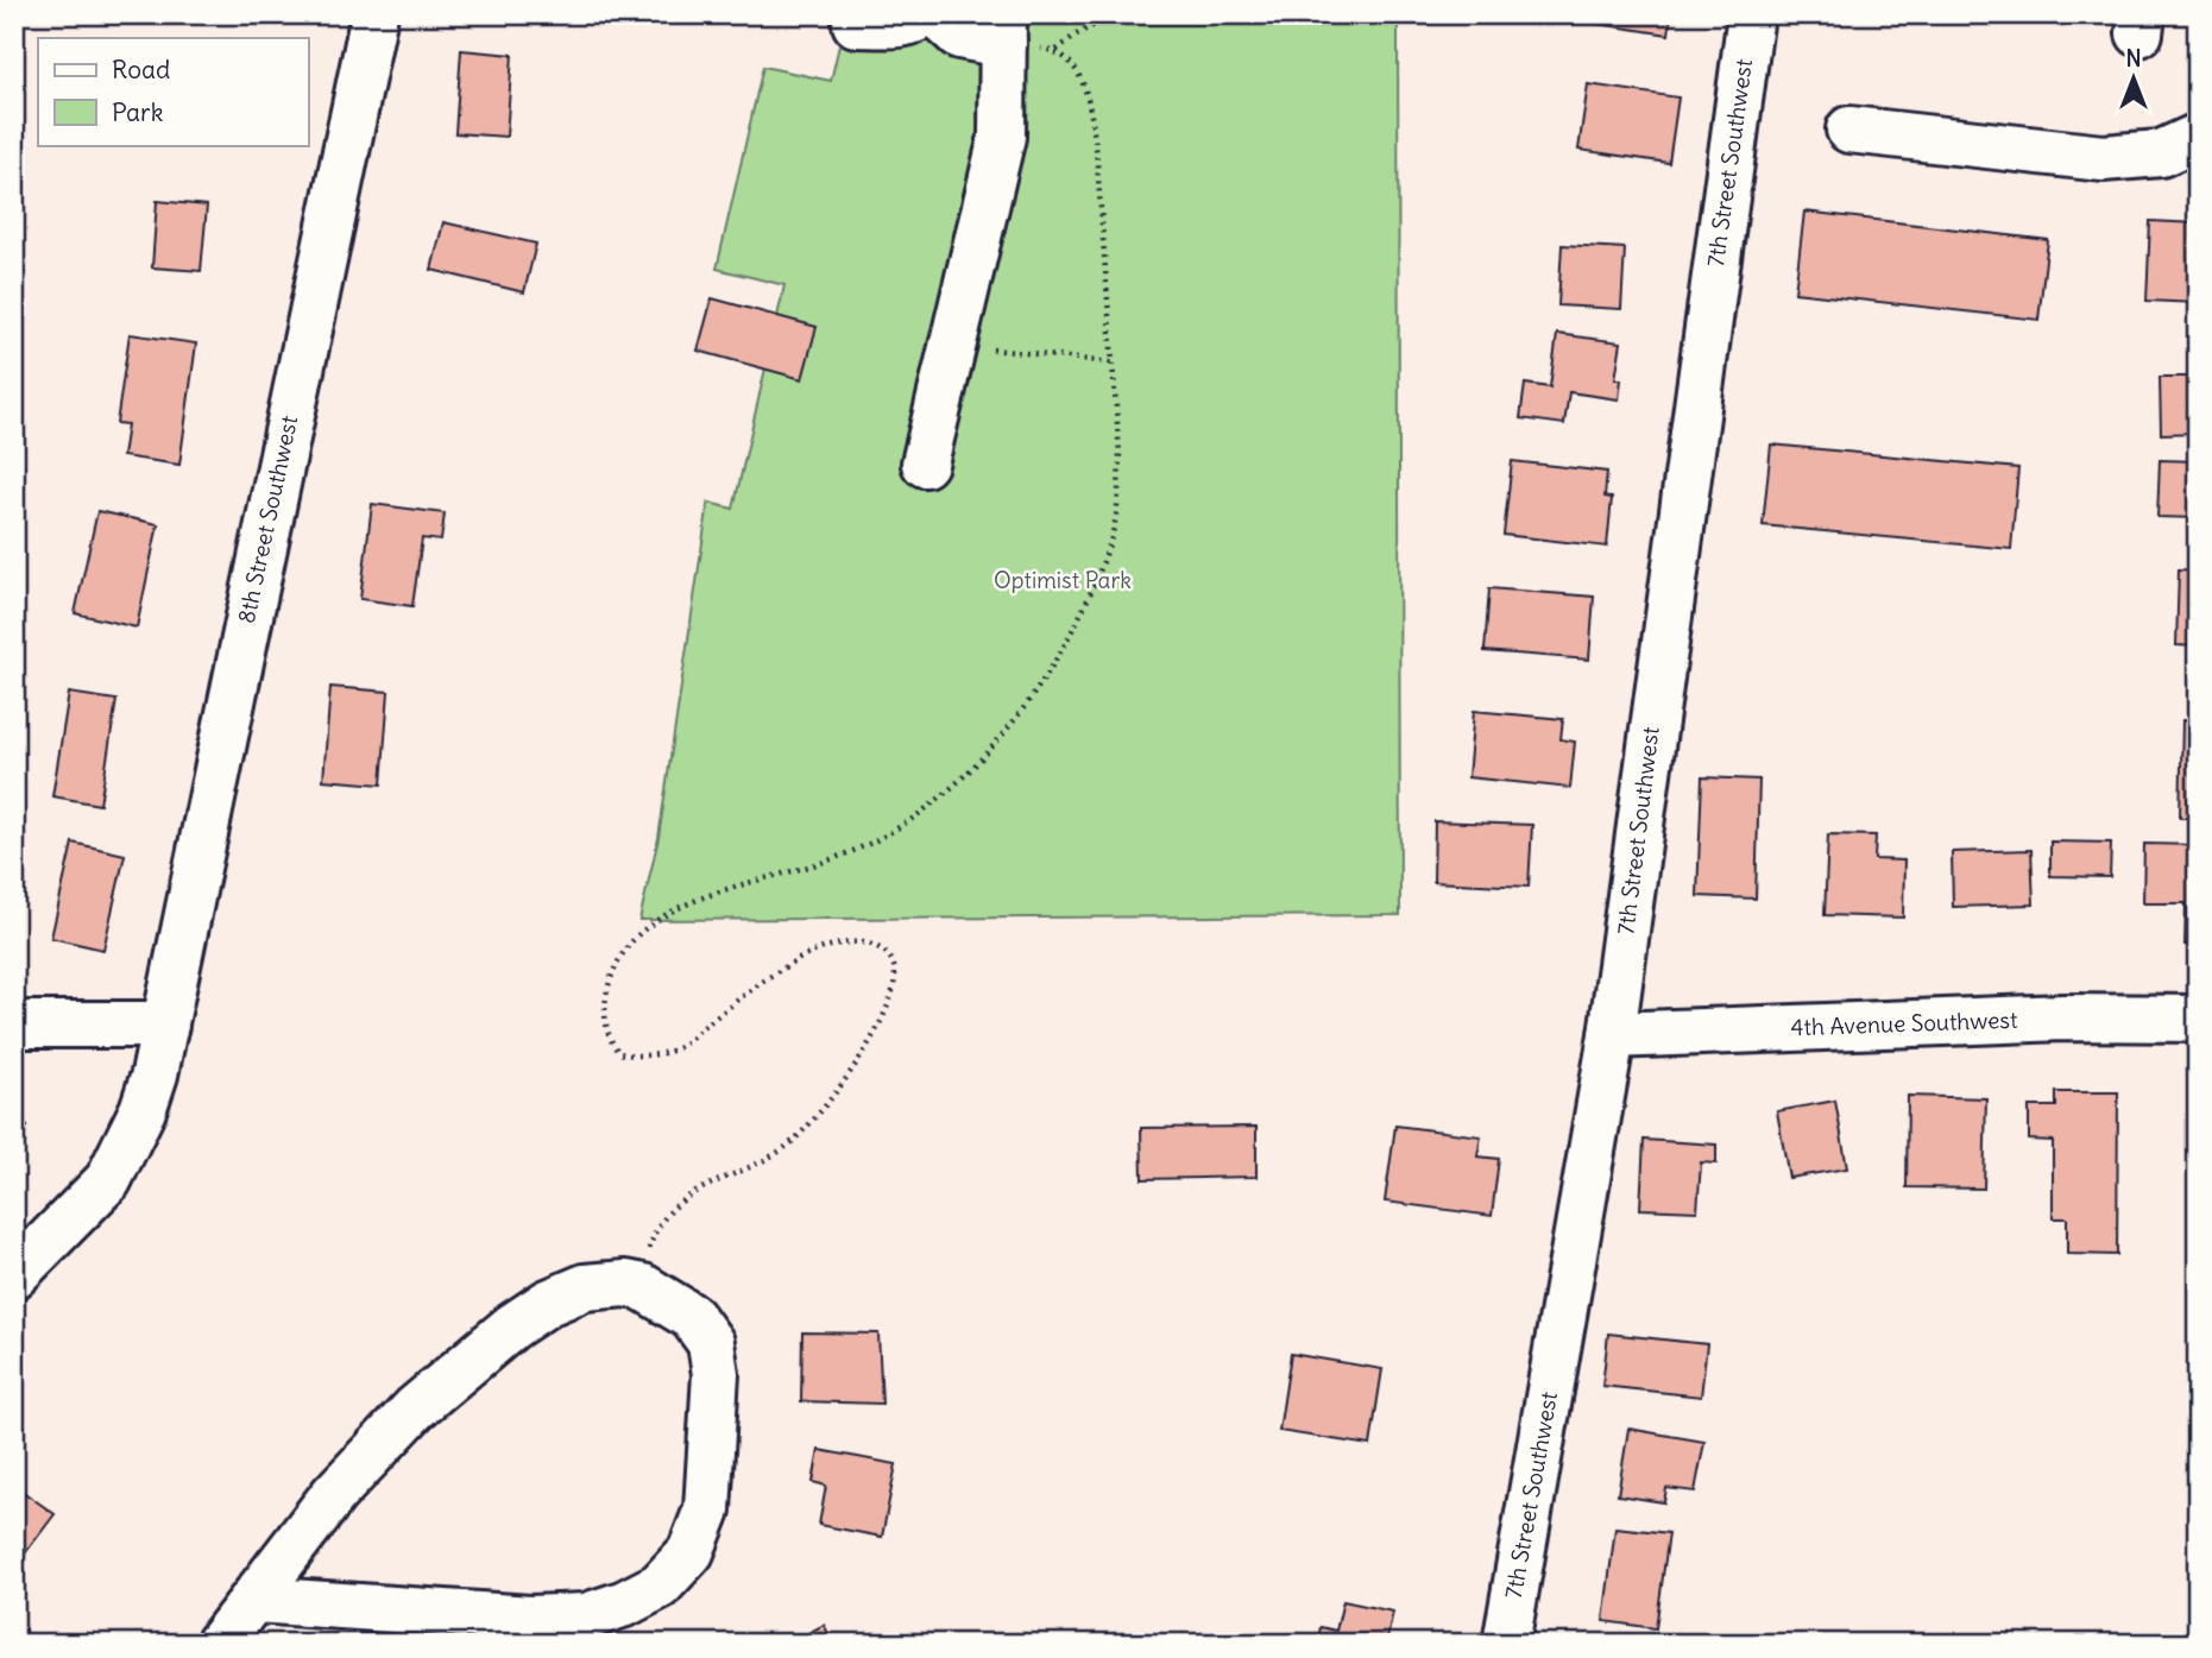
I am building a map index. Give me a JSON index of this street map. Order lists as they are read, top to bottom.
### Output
{
  "streets": {
    "street": ["7th Street Southwest", "8th Street Southwest", "4th Avenue Southwest"]
  },
  "crossings": [
    ["7th Street Southwest", "4th Avenue Southwest"]
  ],
  "parks": ["Optimist Park"],
  "legend": ["Road", "Park"],
  "north": "top"
}
